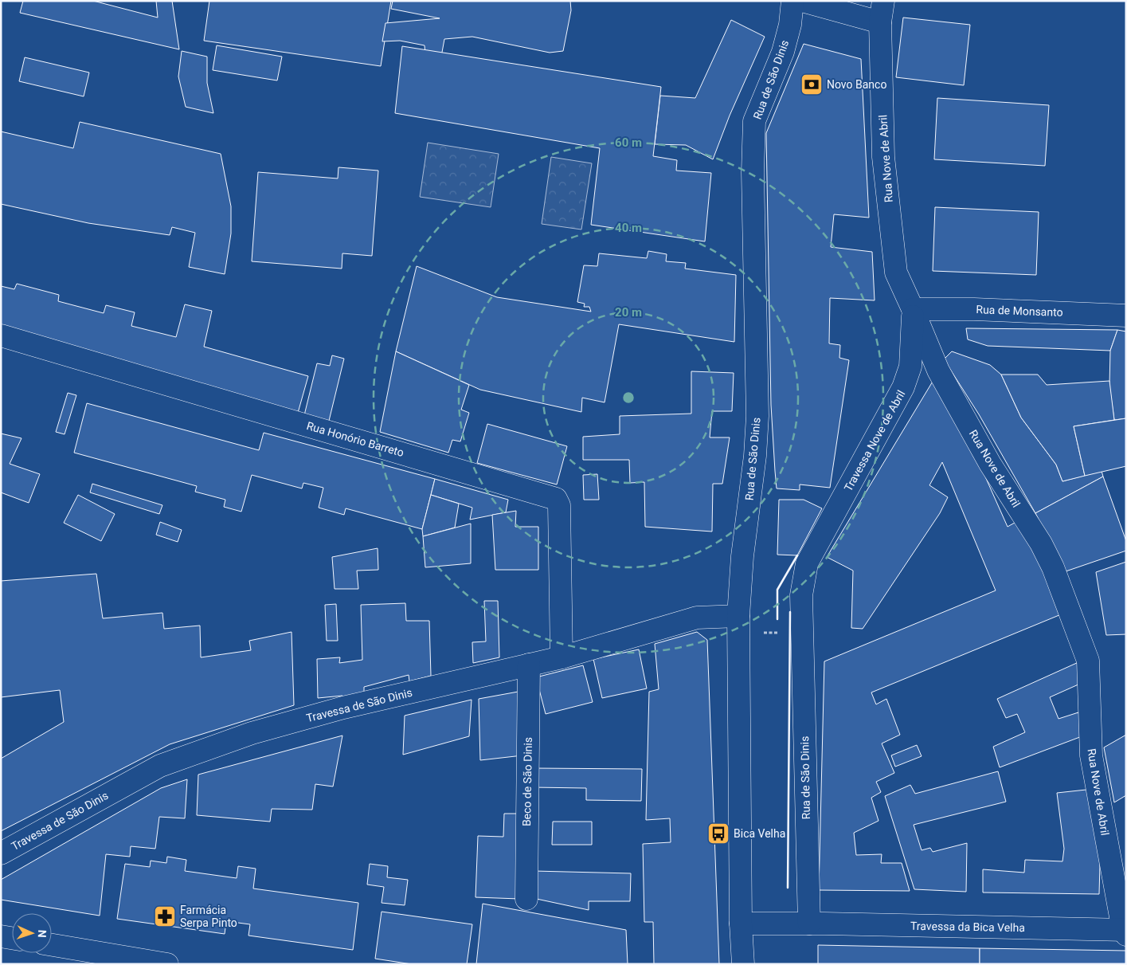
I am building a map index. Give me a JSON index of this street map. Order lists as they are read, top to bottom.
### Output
{
  "streets": {
    "street": [
      "Rua de São Dinis",
      "Rua Nove de Abril",
      "Rua de Monsanto",
      "Rua Honório Barreto",
      "Travessa Nove de Abril",
      "Travessa de São Dinis",
      "Beco de São Dinis",
      "Travessa da Bica Velha"
    ]
  },
  "crossings": [
    ["Rua de São Dinis", "Travessa Nove de Abril"],
    ["Rua de São Dinis", "Travessa de São Dinis"],
    ["Rua de São Dinis", "Travessa da Bica Velha"],
    ["Rua Nove de Abril", "Rua de Monsanto"],
    ["Rua Nove de Abril", "Travessa Nove de Abril"],
    ["Rua Nove de Abril", "Travessa da Bica Velha"],
    ["Rua de Monsanto", "Travessa Nove de Abril"],
    ["Rua Honório Barreto", "Travessa de São Dinis"],
    ["Travessa de São Dinis", "Beco de São Dinis"]
  ],
  "places": {
    "bank": ["Novo Banco"],
    "bus stop": ["Bica Velha"],
    "pharmacy": ["Farmácia Serpa Pinto"]
  },
  "north": "right",
  "rings": ["60 m", "40 m", "20 m"]
}
